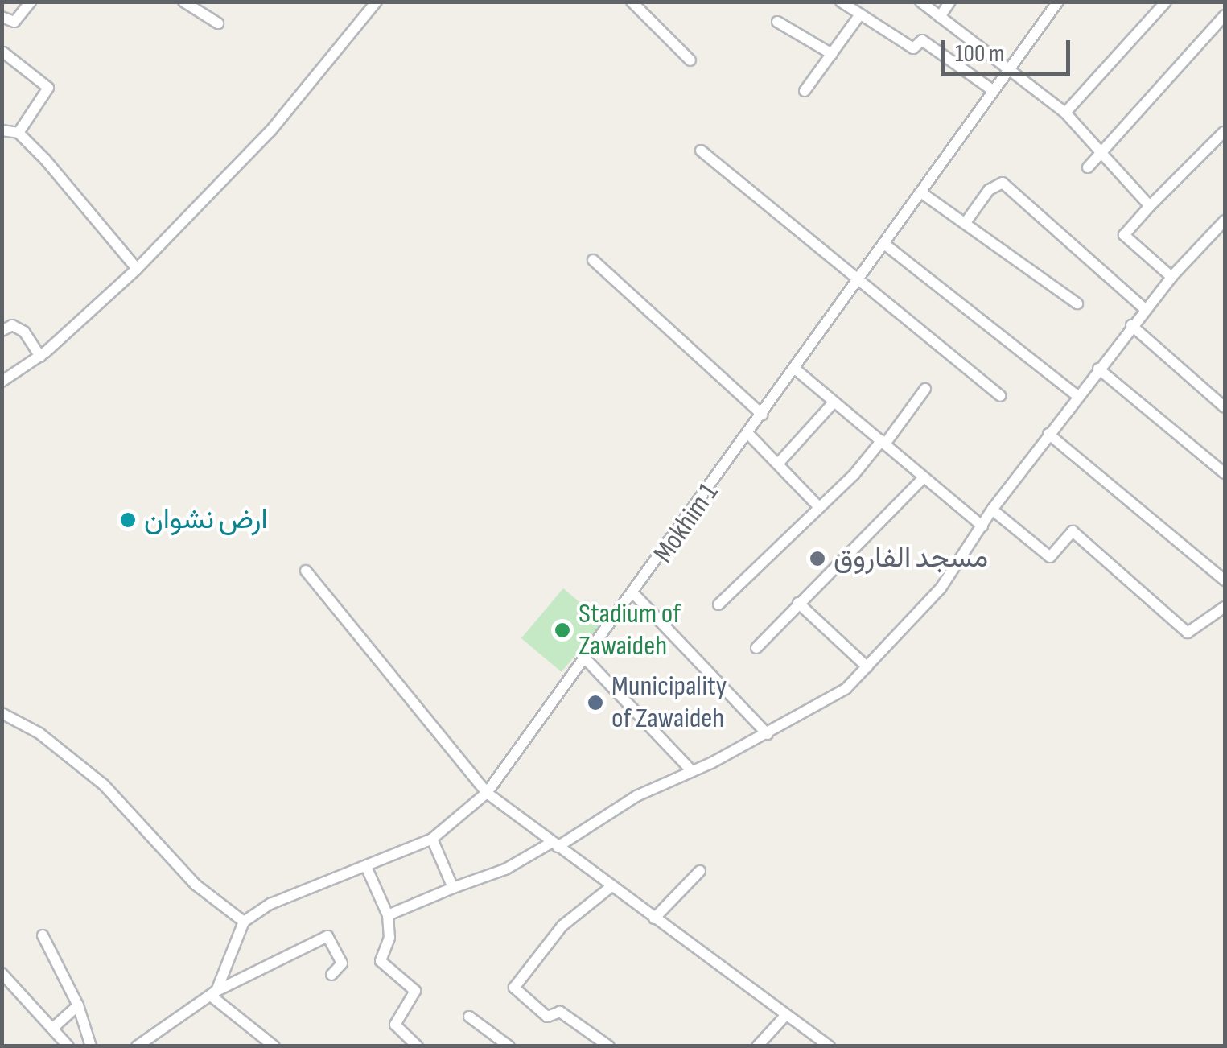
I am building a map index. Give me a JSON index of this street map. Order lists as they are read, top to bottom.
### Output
{
  "streets": {
    "street": ["Mokhim 1"]
  },
  "places": [
    "ارض نشوان",
    "مسجد الفاروق",
    "Stadium of Zawaideh",
    "Municipality of Zawaideh"
  ],
  "scale_bar": "100 m"
}
